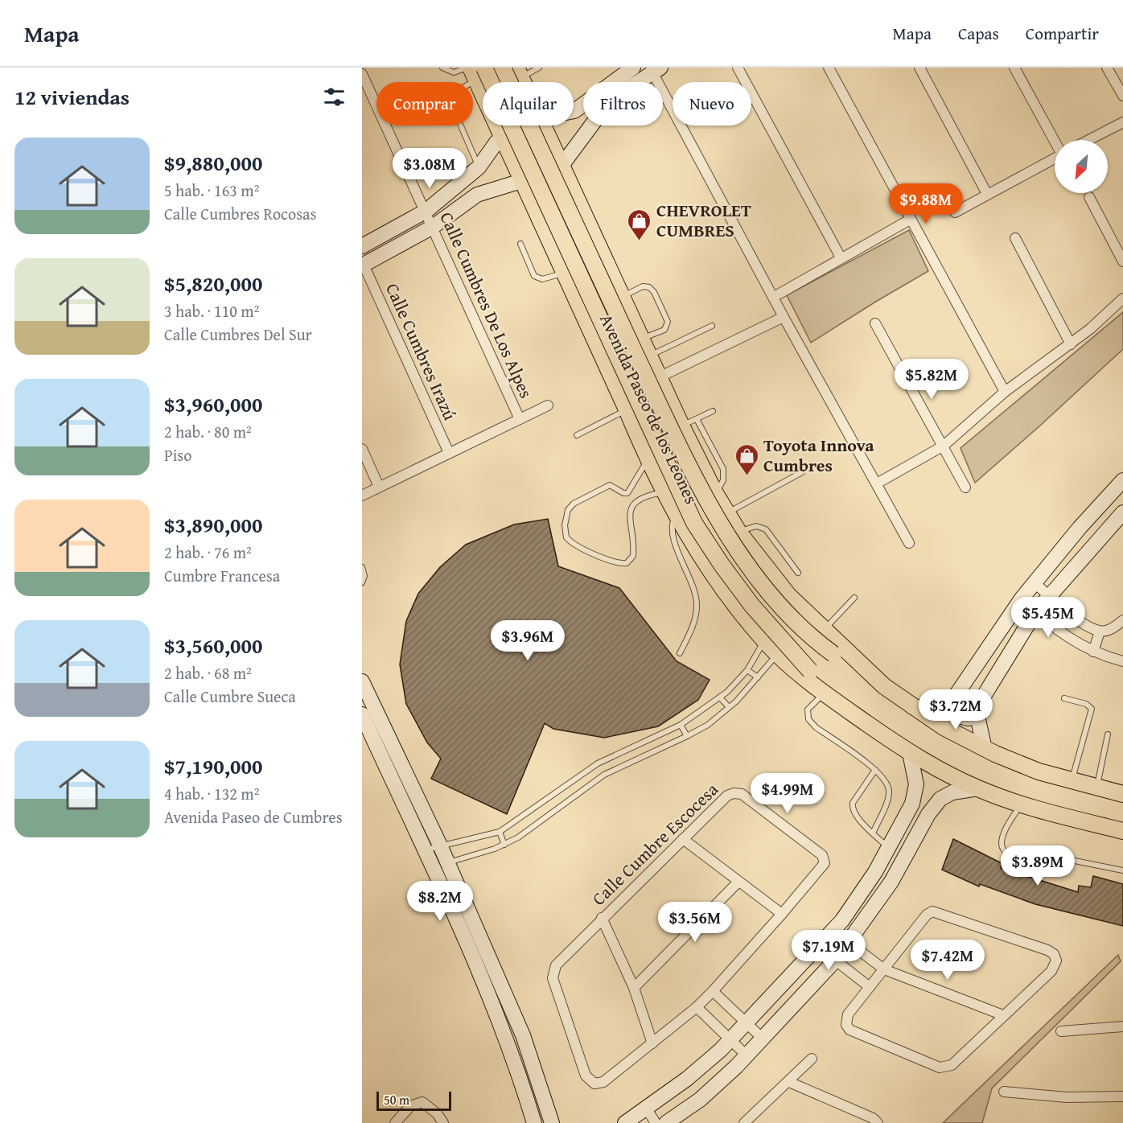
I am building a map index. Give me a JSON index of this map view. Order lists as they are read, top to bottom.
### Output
{
  "streets": {
    "main road": ["Avenida Paseo de los Leones"],
    "street": ["Calle Cumbres De Los Alpes", "Calle Cumbres Irazú", "Calle Cumbre Escocesa"]
  },
  "places": {
    "shop": ["CHEVROLET CUMBRES", "Toyota Innova Cumbres"]
  },
  "scale_bar": "50 m",
  "north": "bottom left",
  "page": {
    "header": "Mapa",
    "nav": ["Mapa", "Capas", "Compartir"],
    "heading": "12 viviendas",
    "chip": [
      "Comprar",
      "Alquilar",
      "Filtros",
      "Nuevo"
    ],
    "list": [
      {
        "name": "$9,880,000",
        "note": "5 hab. · 163 m² · Calle Cumbres Rocosas"
      },
      {
        "name": "$5,820,000",
        "note": "3 hab. · 110 m² · Calle Cumbres Del Sur"
      },
      {
        "name": "$3,960,000",
        "note": "2 hab. · 80 m² · Piso"
      },
      {
        "name": "$3,890,000",
        "note": "2 hab. · 76 m² · Cumbre Francesa"
      },
      {
        "name": "$3,560,000",
        "note": "2 hab. · 68 m² · Calle Cumbre Sueca"
      },
      {
        "name": "$7,190,000",
        "note": "4 hab. · 132 m² · Avenida Paseo de Cumbres"
      }
    ],
    "price": [
      "$3.08M",
      "$9.88M",
      "$5.82M",
      "$5.45M",
      "$3.96M",
      "$3.72M",
      "$4.99M",
      "$3.89M",
      "$8.2M",
      "$3.56M",
      "$7.19M",
      "$7.42M"
    ],
    "scale": "50 m"
  }
}
